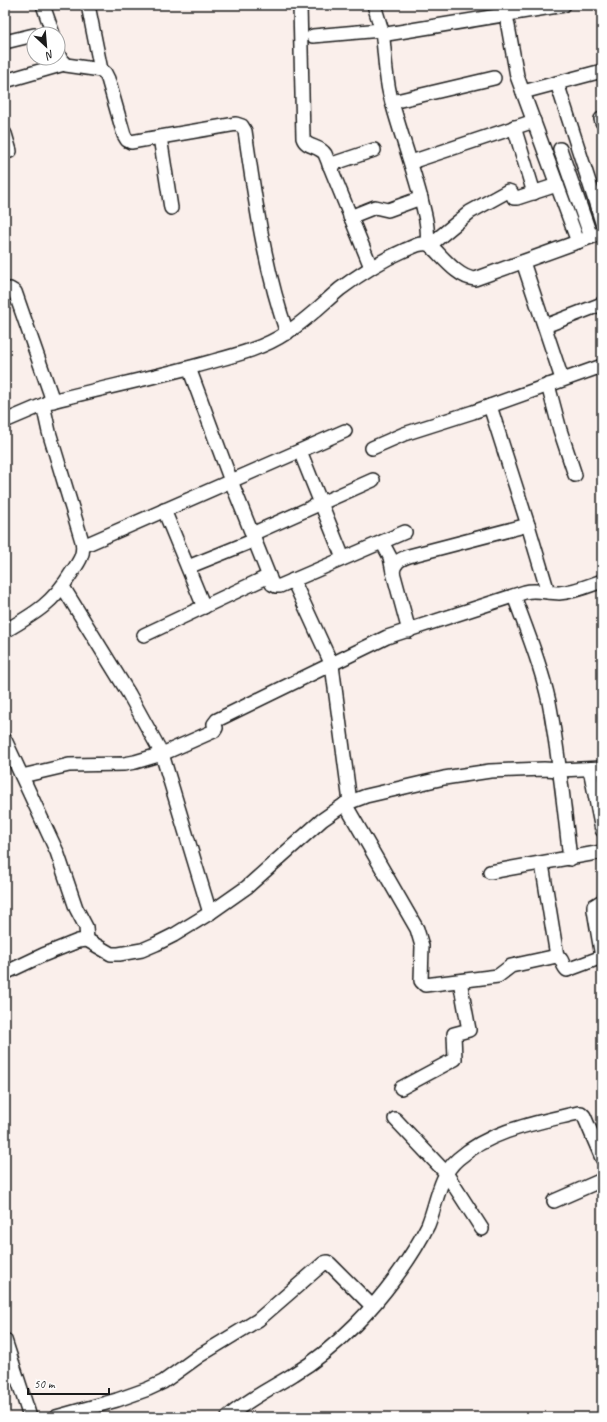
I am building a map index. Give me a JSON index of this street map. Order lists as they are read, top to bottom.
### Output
{
  "scale_bar": "50 m",
  "north": "bottom right"
}
